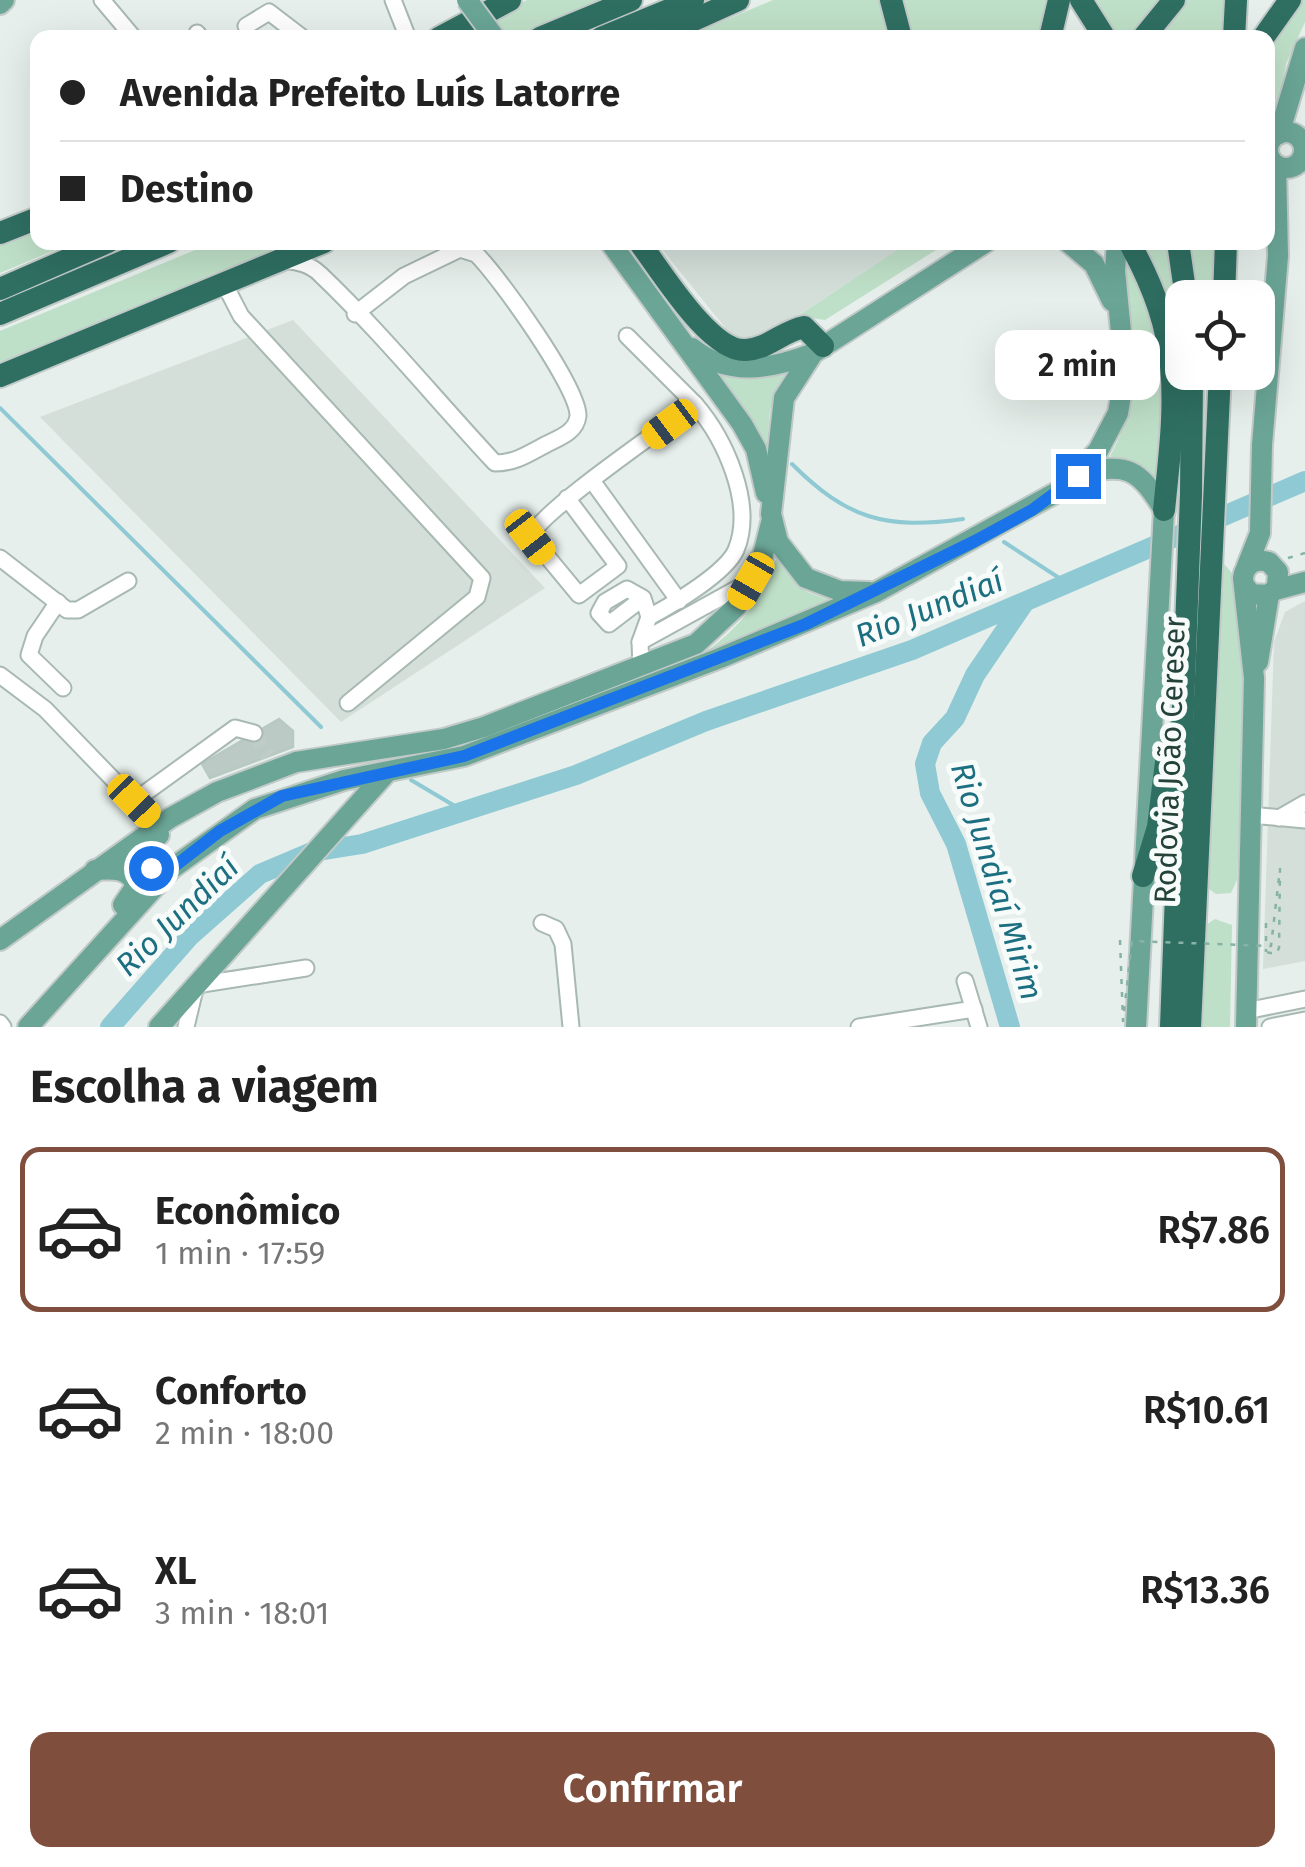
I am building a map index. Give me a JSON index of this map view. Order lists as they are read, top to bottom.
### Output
{
  "streets": {
    "highway": ["Rodovia João Cereser"]
  },
  "water": ["Rio Jundiaí", "Rio Jundiaí Mirim"],
  "page": {
    "banner": ["Avenida Prefeito Luís Latorre", "Destino"],
    "bubble": "2 min",
    "heading": "Escolha a viagem",
    "list": [
      {
        "name": "Econômico",
        "note": "1 min · 17:59",
        "value": "R$7.86"
      },
      {
        "name": "Conforto",
        "note": "2 min · 18:00",
        "value": "R$10.61"
      },
      {
        "name": "XL",
        "note": "3 min · 18:01",
        "value": "R$13.36"
      }
    ],
    "buttons": "Confirmar"
  }
}
